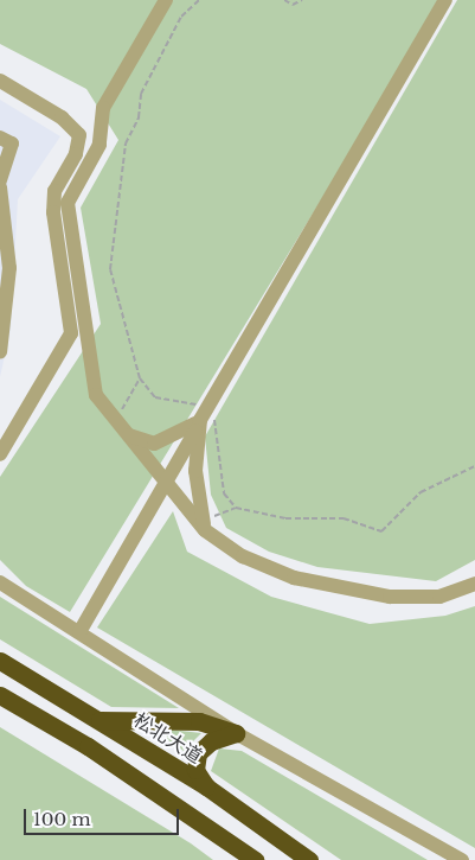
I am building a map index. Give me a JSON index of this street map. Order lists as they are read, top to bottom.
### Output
{
  "streets": {
    "highway": ["松北大道"]
  },
  "scale_bar": "100 m"
}
